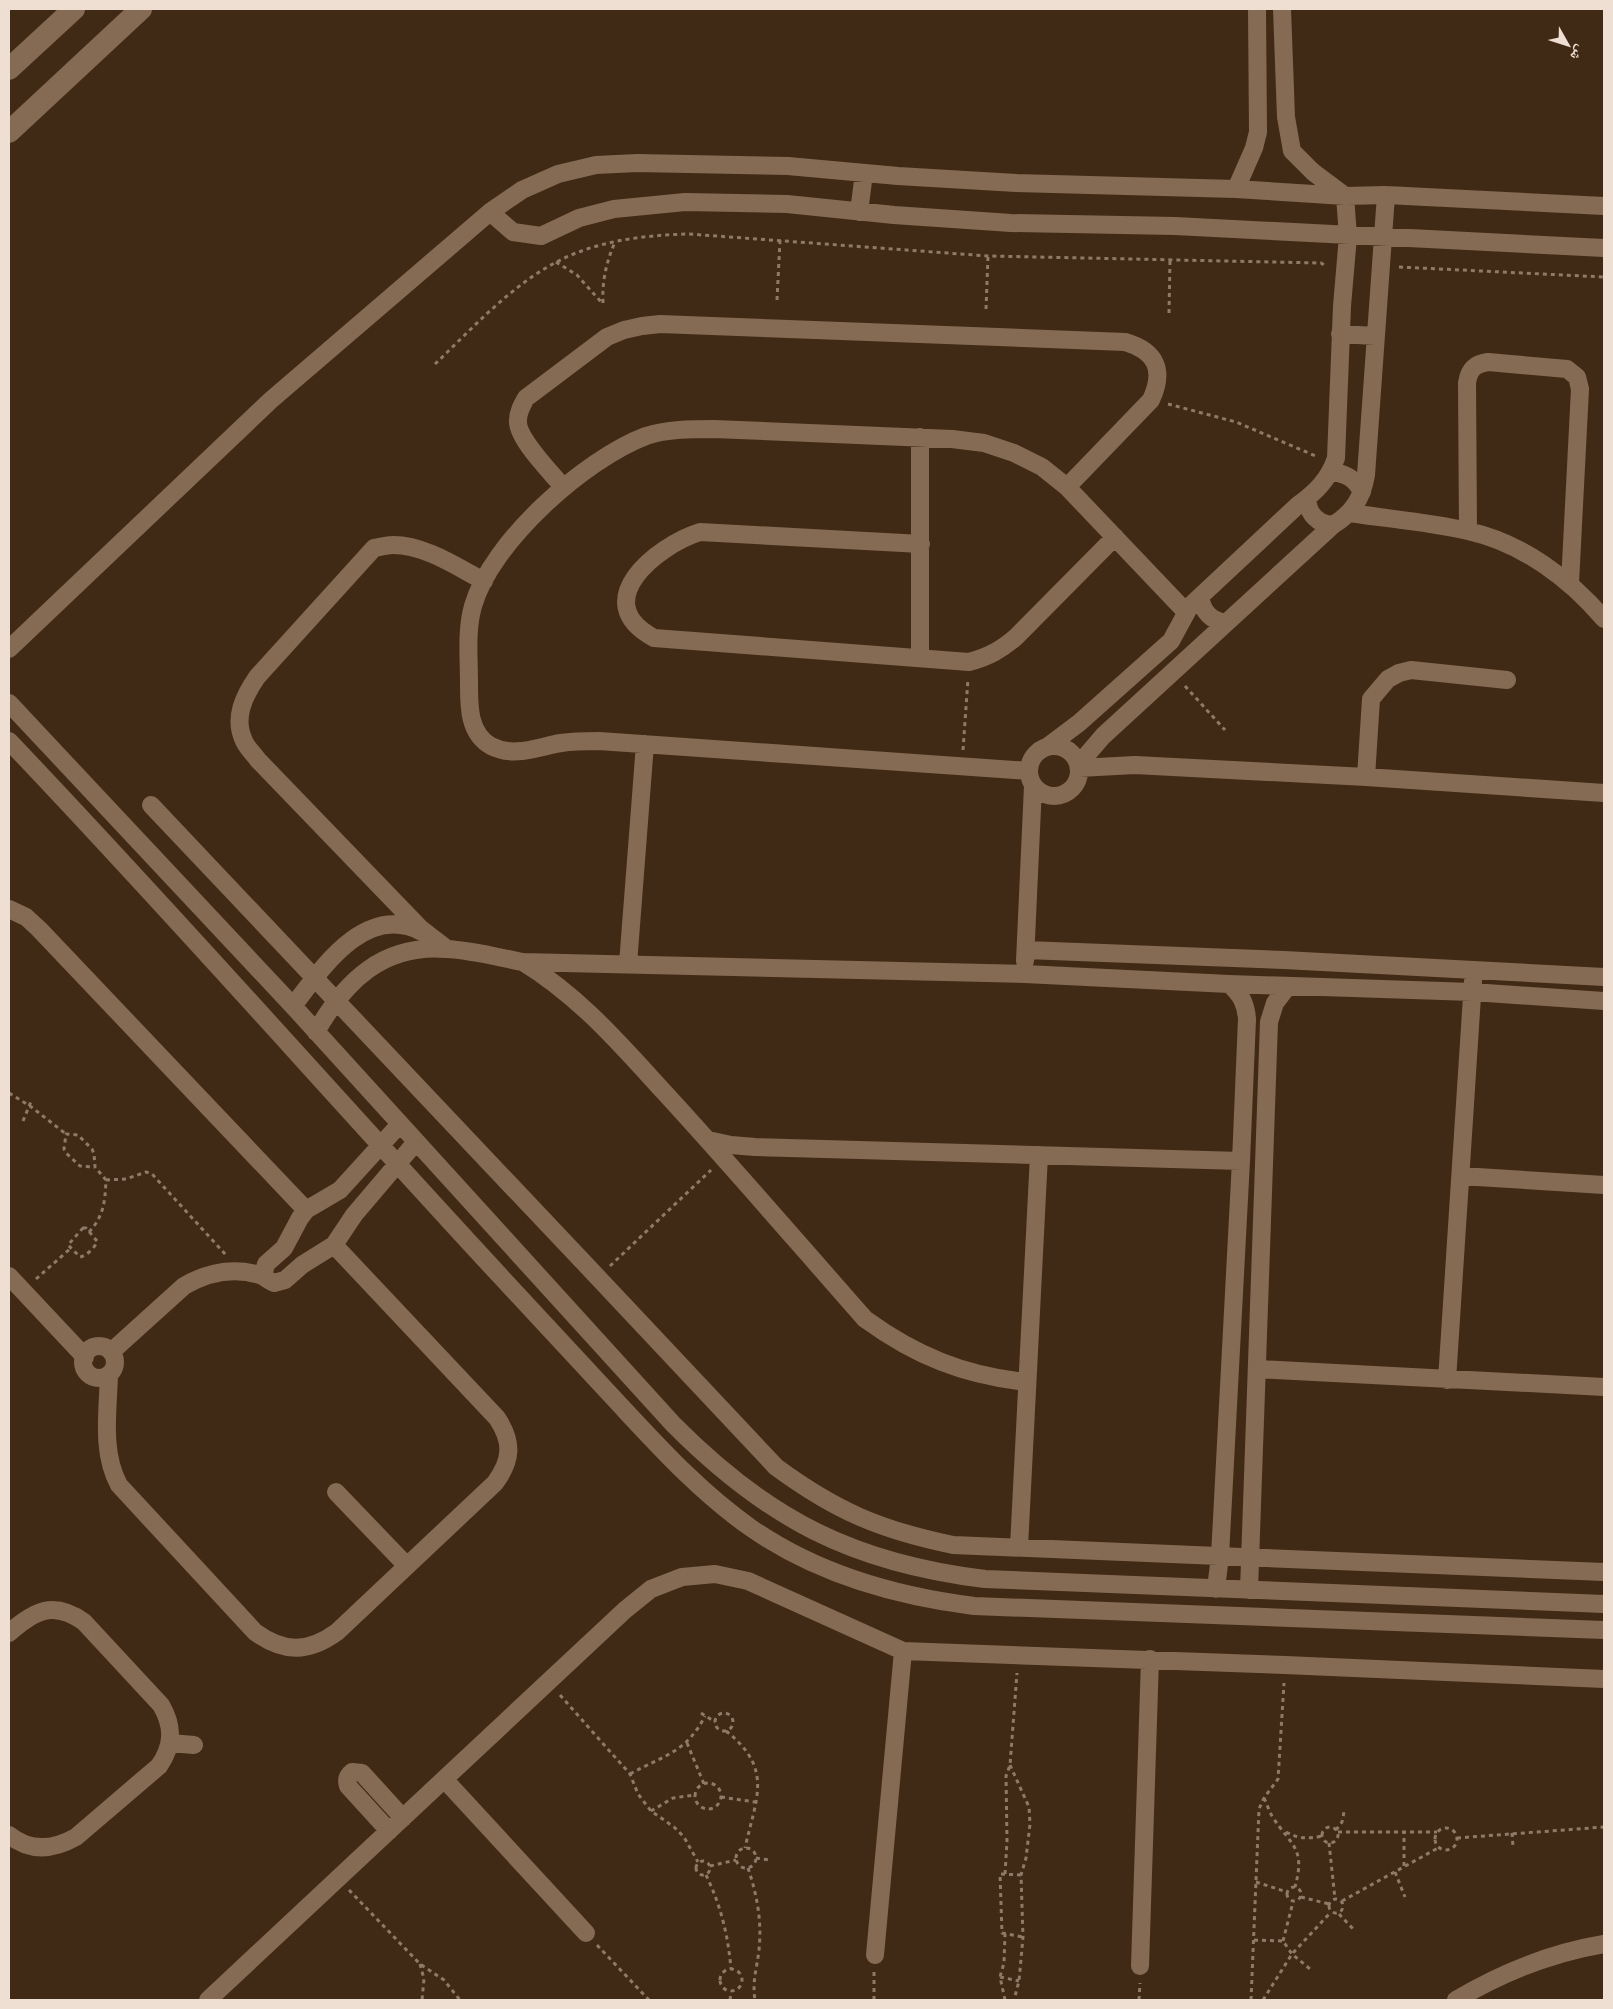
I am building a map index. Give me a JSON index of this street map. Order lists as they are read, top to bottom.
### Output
{
  "north": "bottom right"
}
